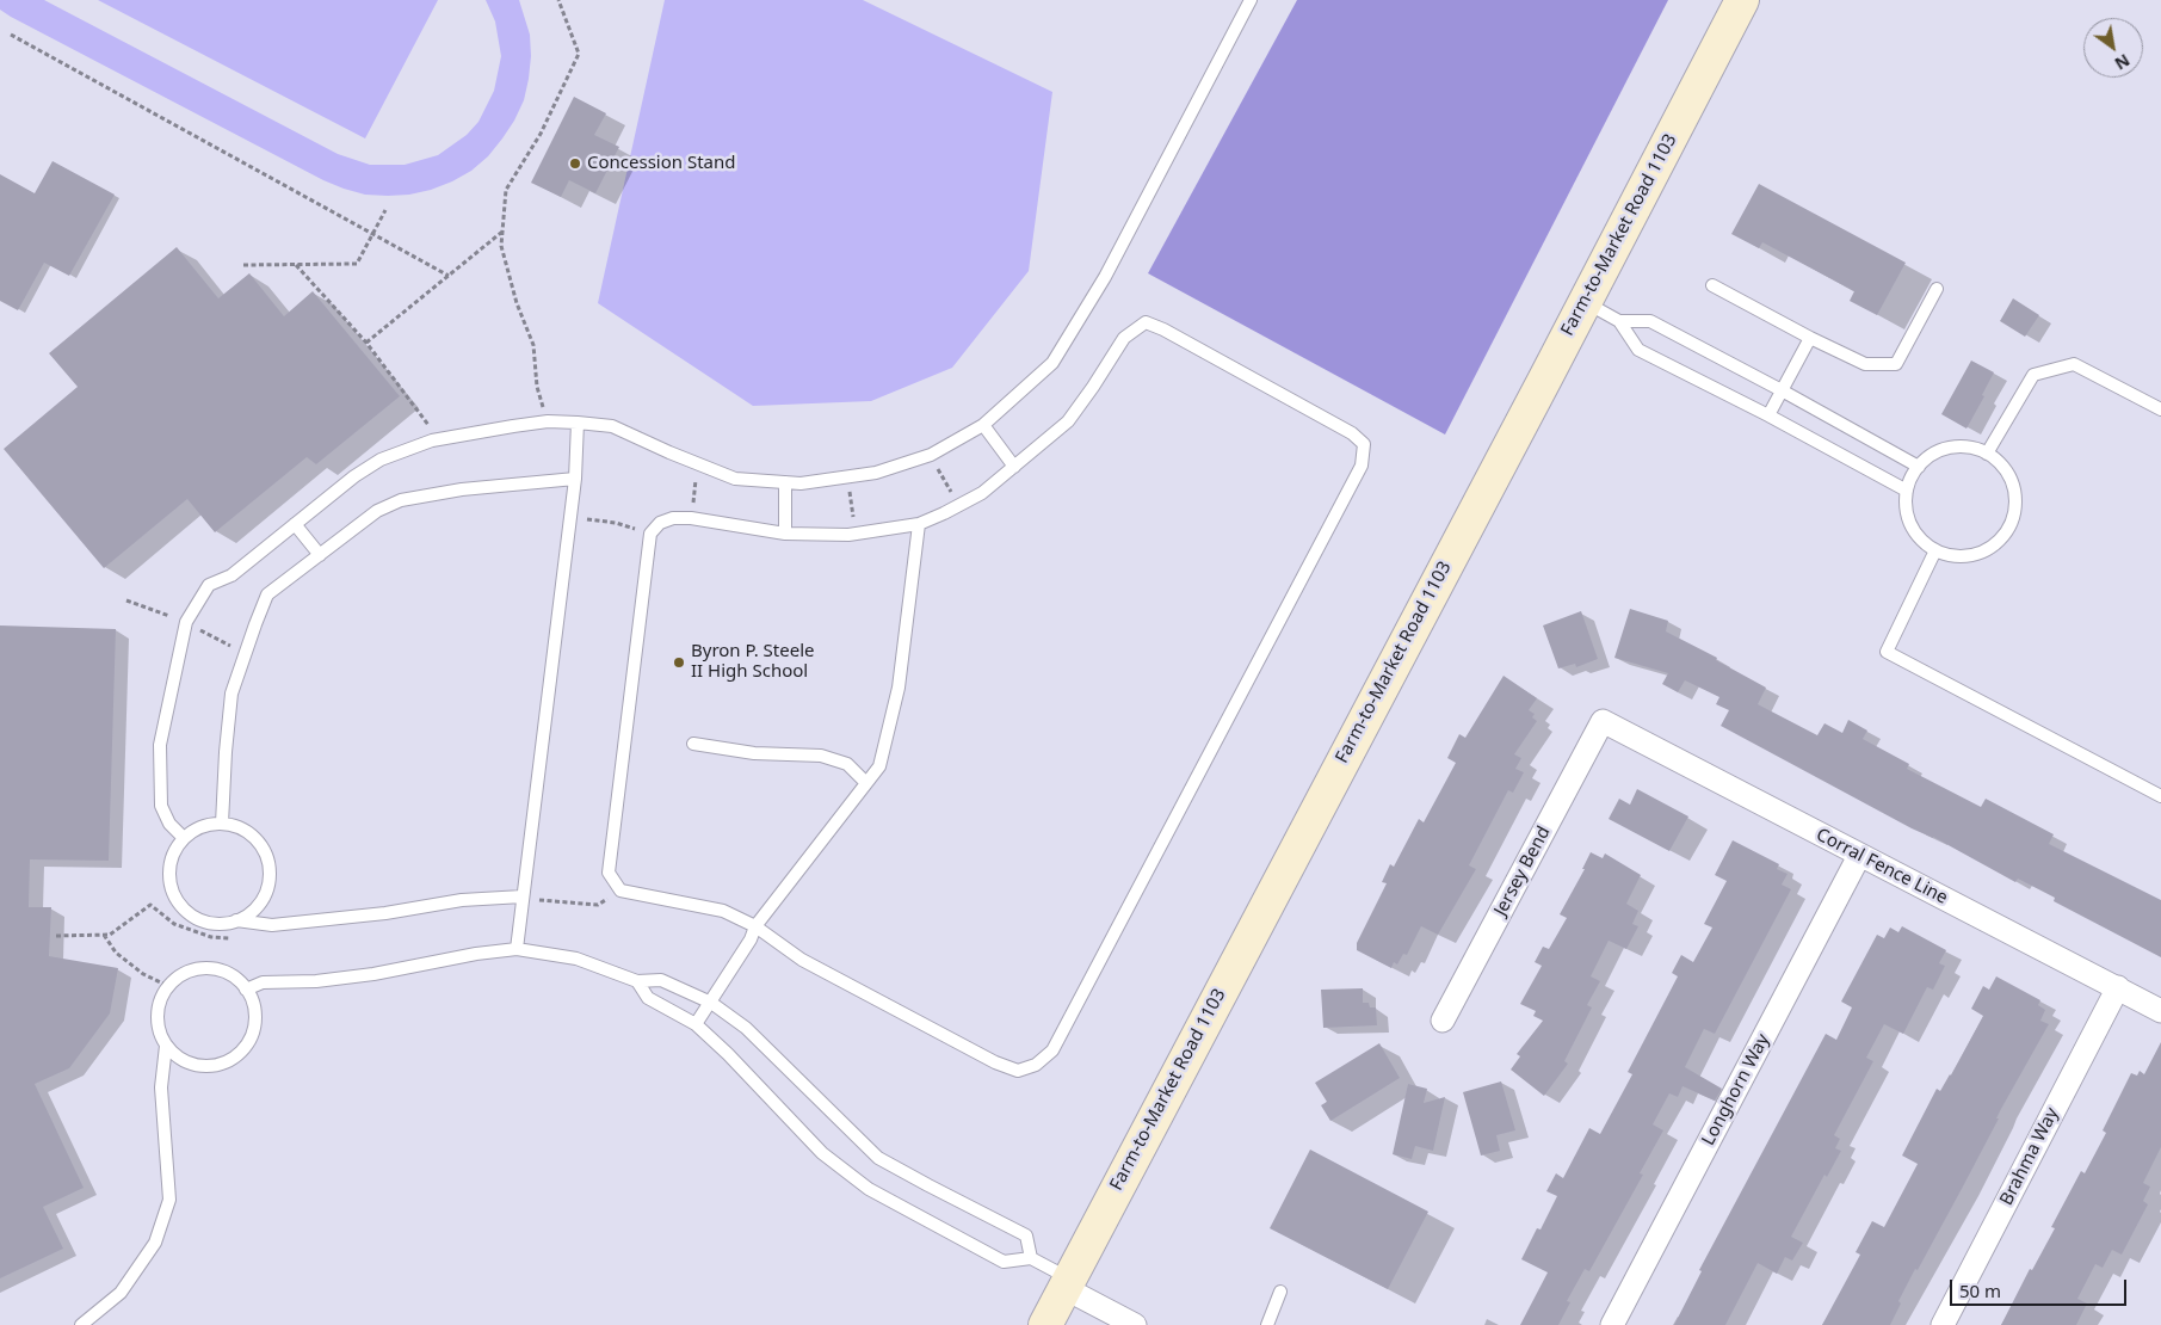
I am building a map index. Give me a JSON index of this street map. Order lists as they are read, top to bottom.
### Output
{
  "streets": {
    "main road": ["Farm-to-Market Road 1103"],
    "street": [
      "Corral Fence Line",
      "Jersey Bend",
      "Longhorn Way",
      "Brahma Way"
    ]
  },
  "crossings": [
    ["Corral Fence Line", "Jersey Bend"],
    ["Corral Fence Line", "Longhorn Way"],
    ["Corral Fence Line", "Brahma Way"]
  ],
  "places": ["Concession Stand", "Byron P. Steele II High School"],
  "scale_bar": "50 m",
  "north": "bottom right"
}
